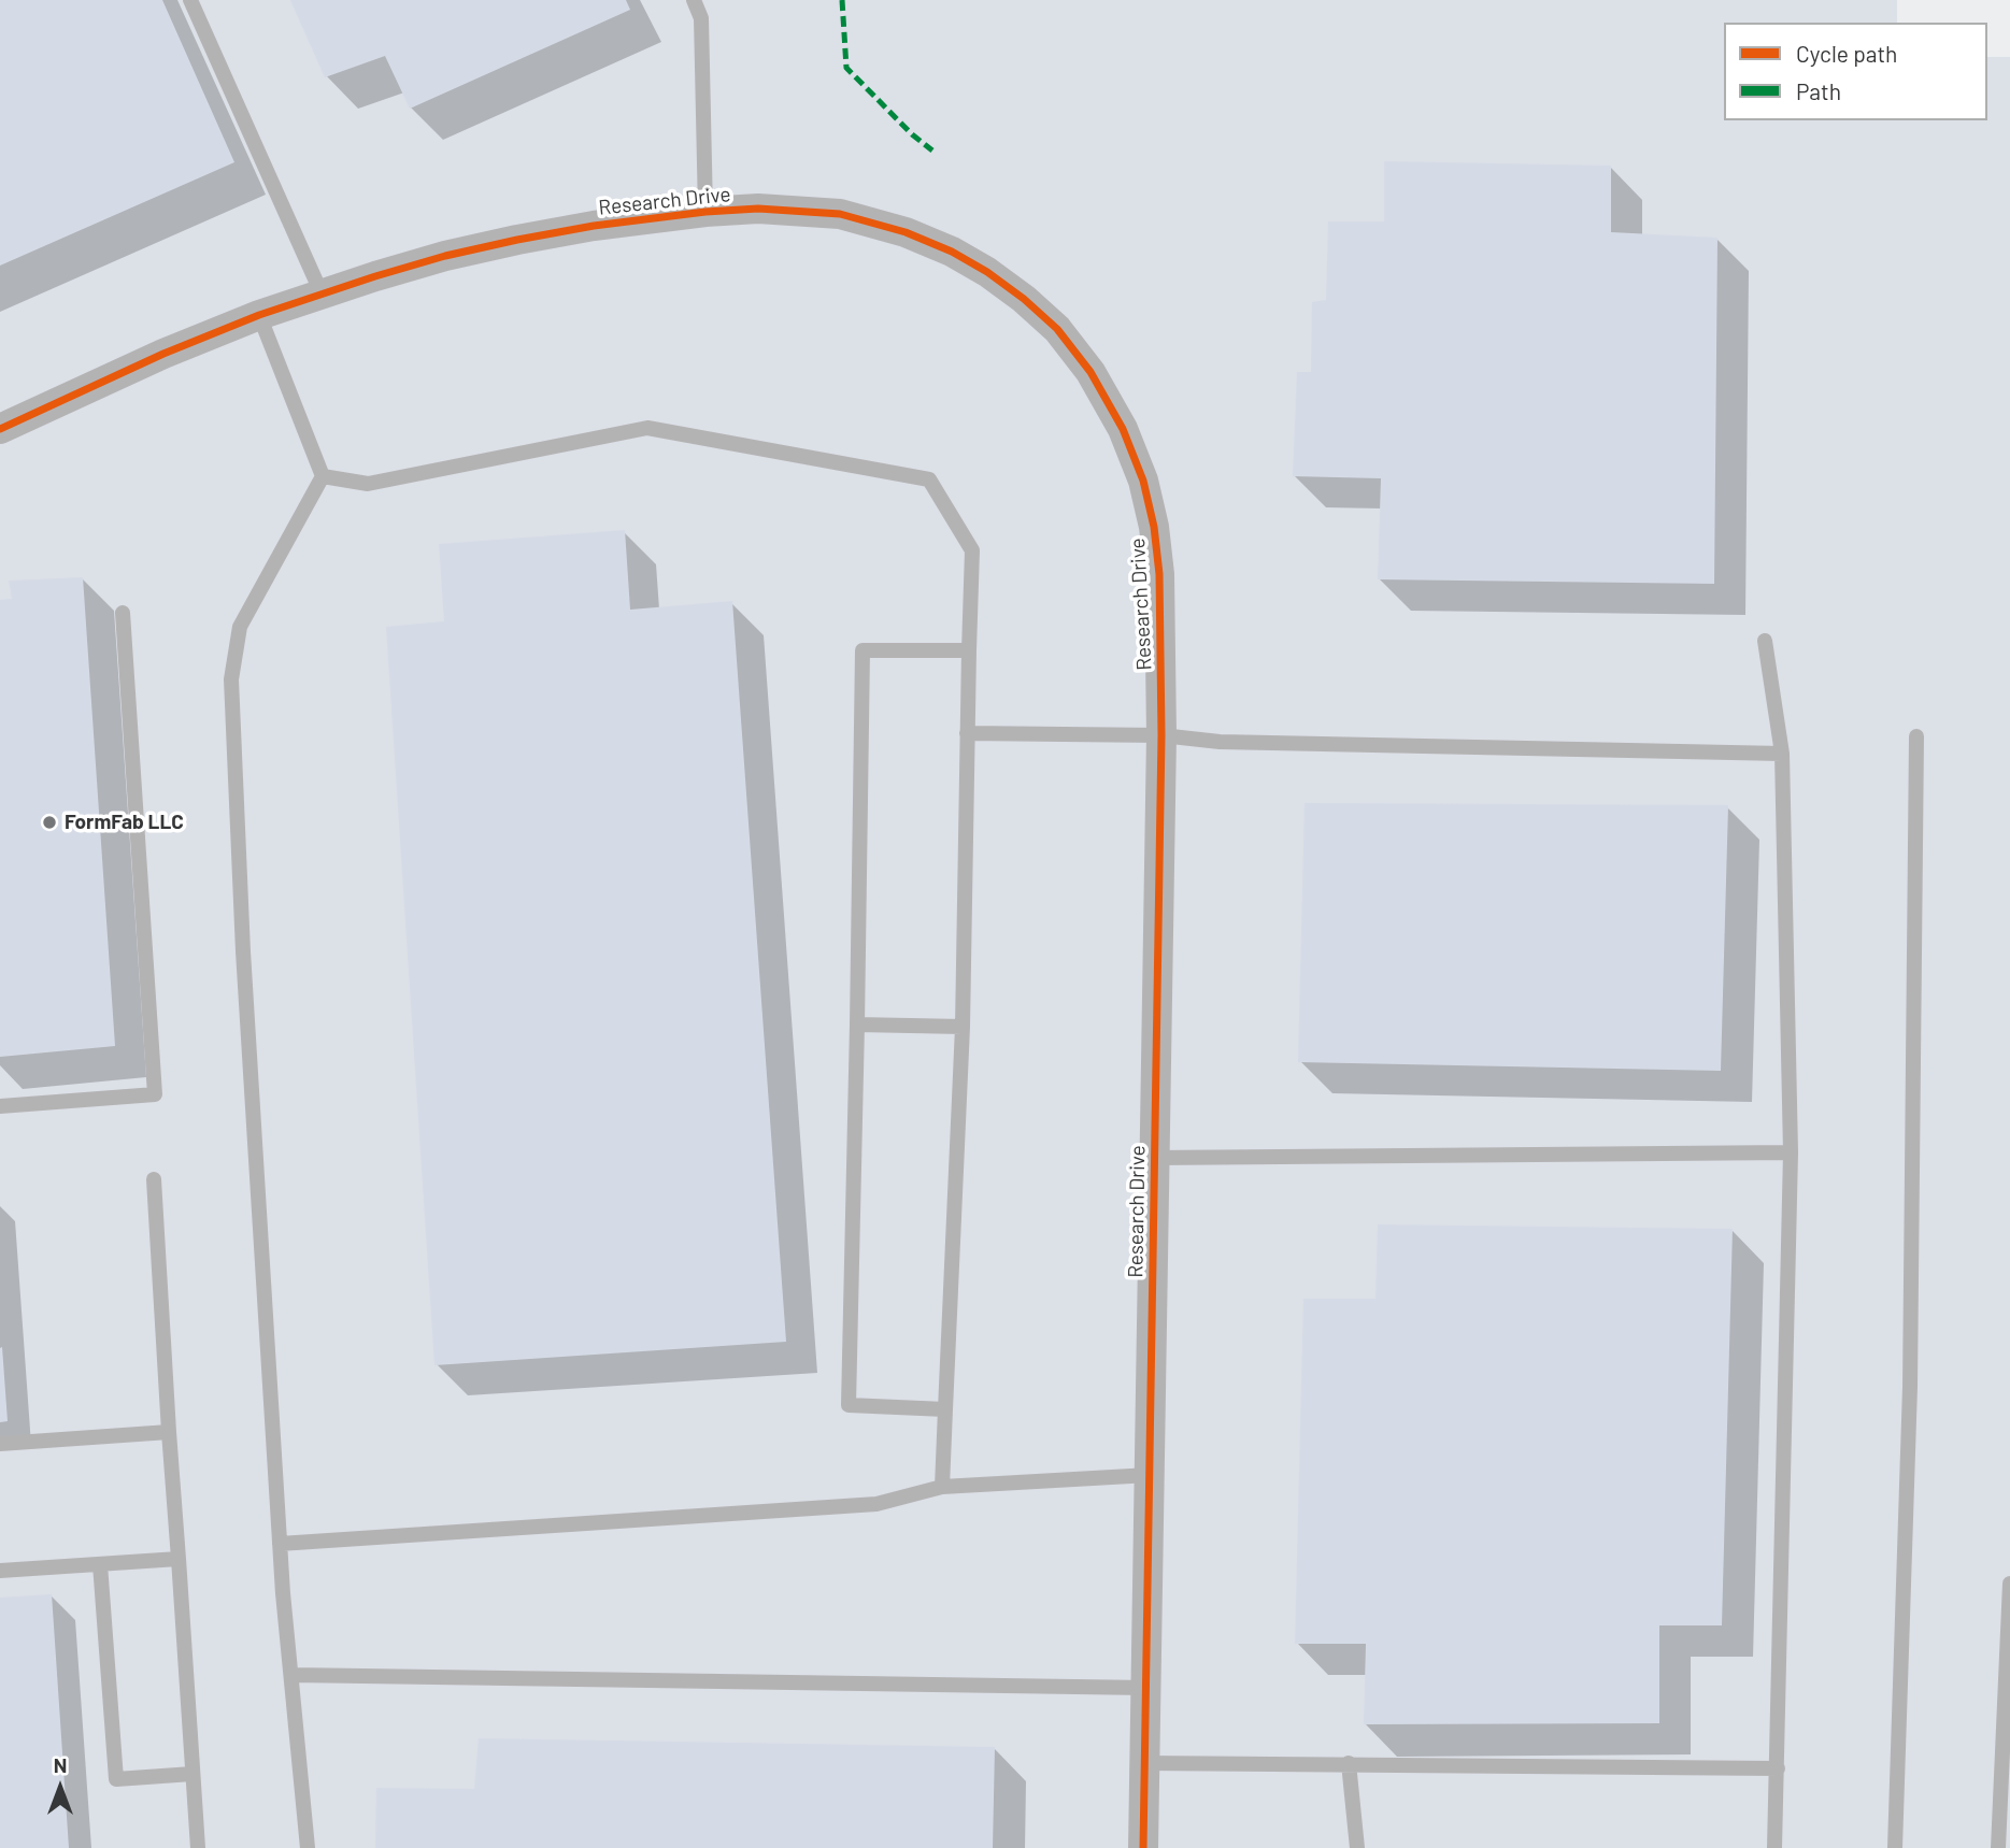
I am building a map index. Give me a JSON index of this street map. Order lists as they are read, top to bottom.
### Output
{
  "streets": {
    "street": ["Research Drive"]
  },
  "places": ["FormFab LLC"],
  "legend": ["Cycle path", "Path"],
  "north": "top"
}
